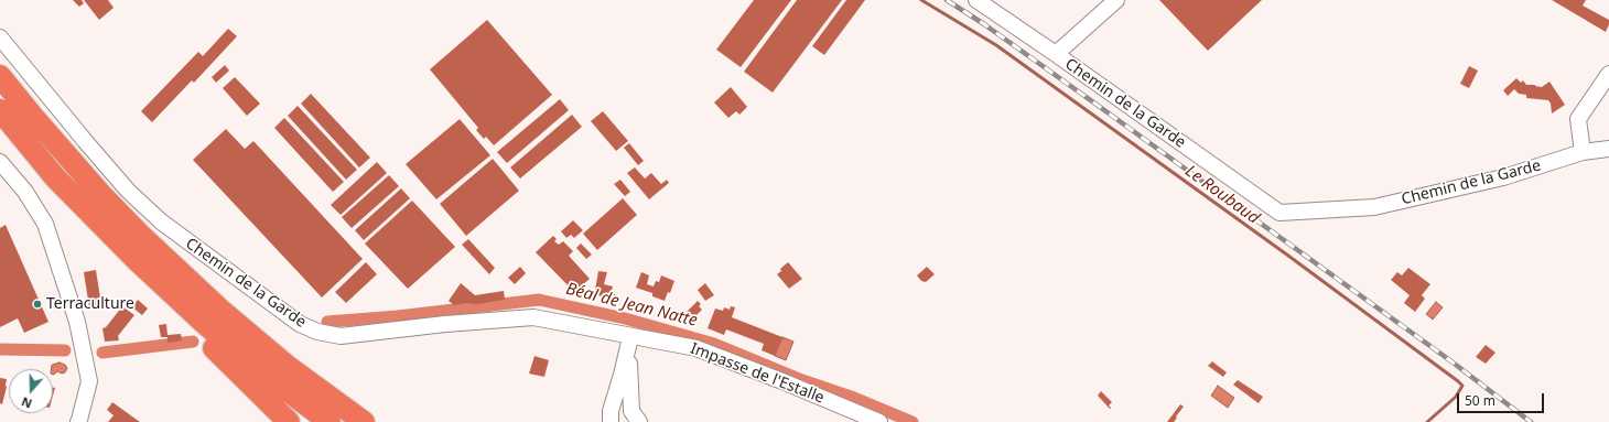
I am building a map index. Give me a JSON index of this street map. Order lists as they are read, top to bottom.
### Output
{
  "streets": {
    "street": ["Chemin de la Garde", "Impasse de l'Estalle"]
  },
  "crossings": [
    ["Chemin de la Garde", "Impasse de l'Estalle"]
  ],
  "water": ["Le Roubaud", "Béal de Jean Natte"],
  "places": ["Terraculture"],
  "scale_bar": "50 m",
  "north": "bottom"
}
